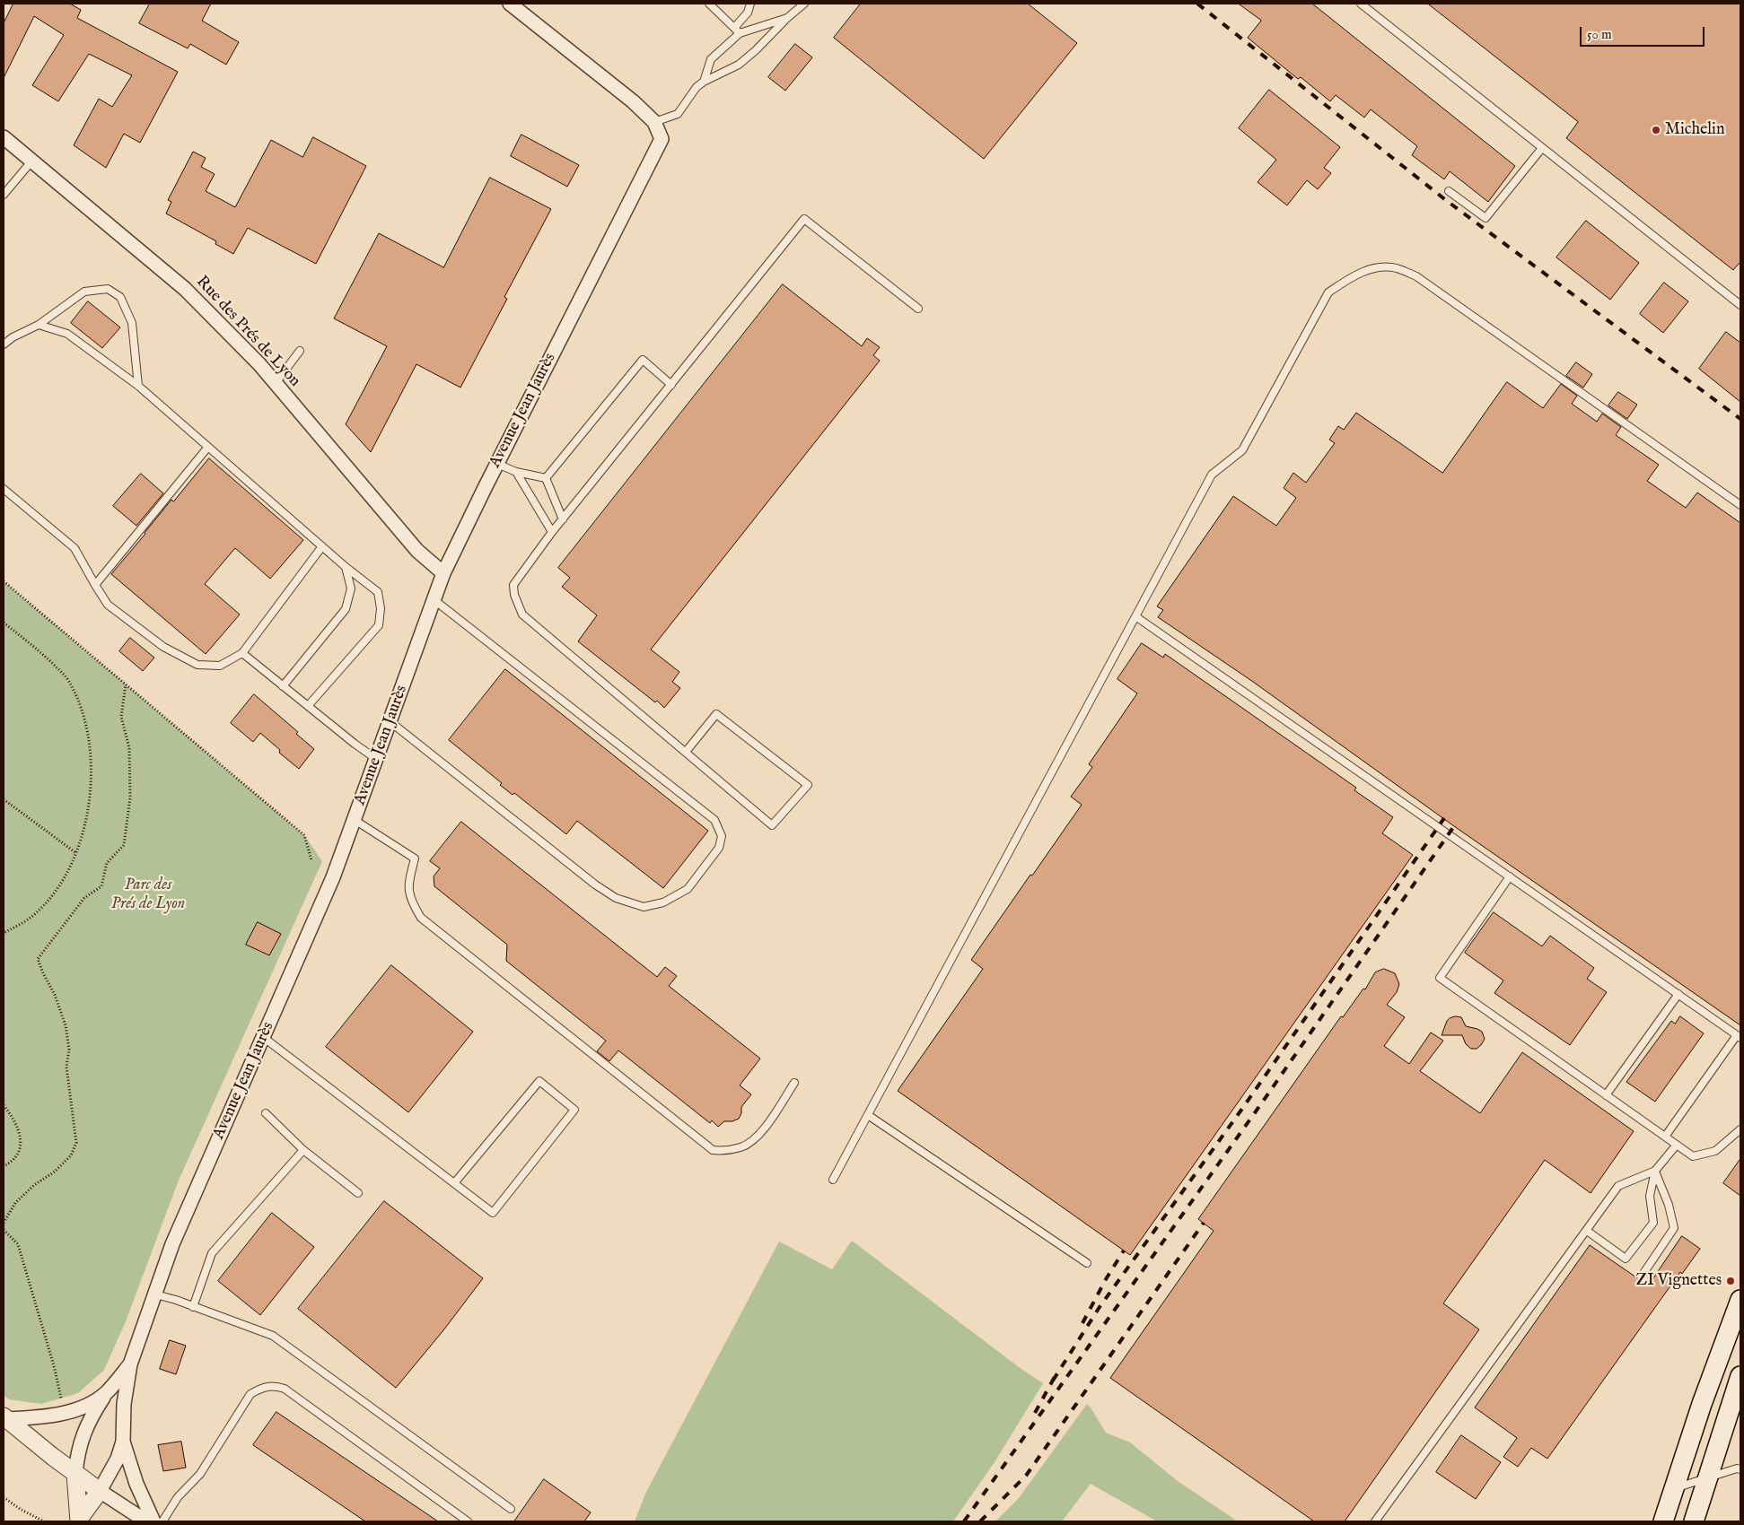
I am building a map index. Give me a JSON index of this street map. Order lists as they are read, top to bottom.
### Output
{
  "streets": {
    "street": ["Rue des Prés de Lyon", "Avenue Jean Jaurès"]
  },
  "crossings": [
    ["Rue des Prés de Lyon", "Avenue Jean Jaurès"]
  ],
  "parks": ["Parc des Prés de Lyon"],
  "places": ["Michelin", "ZI Vignettes"],
  "scale_bar": "50 m"
}
